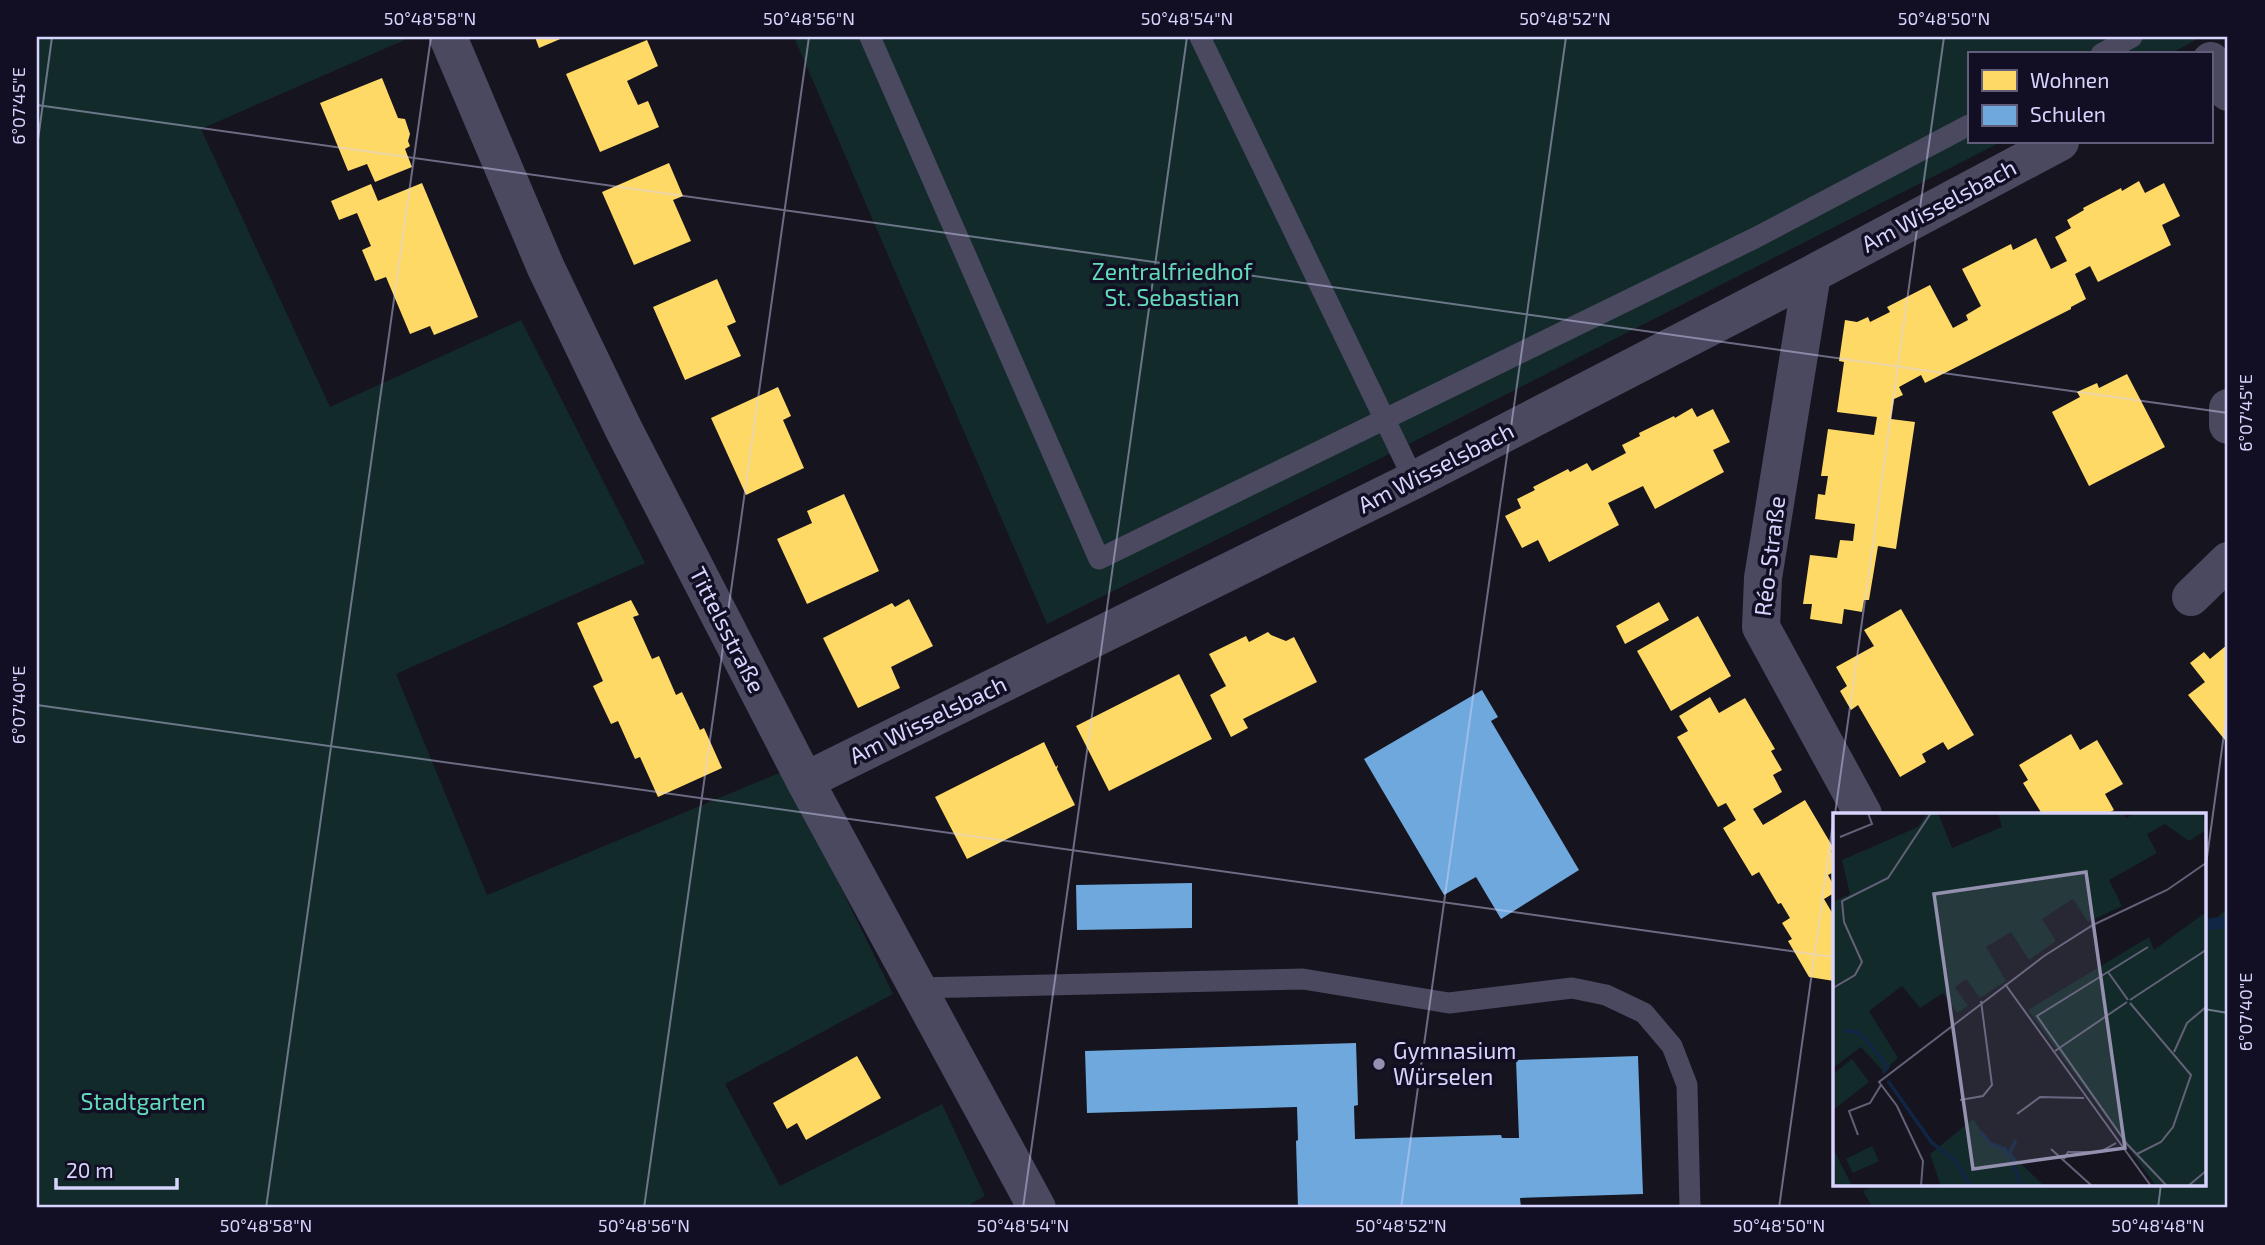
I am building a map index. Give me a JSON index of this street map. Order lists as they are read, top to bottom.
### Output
{
  "streets": {
    "street": ["Am Wisselsbach", "Réo-Straße", "Tittelsstraße"]
  },
  "crossings": [
    ["Am Wisselsbach", "Réo-Straße"],
    ["Am Wisselsbach", "Tittelsstraße"]
  ],
  "parks": ["Zentralfriedhof St. Sebastian", "Stadtgarten"],
  "places": ["Gymnasium Würselen"],
  "legend": ["Wohnen", "Schulen"],
  "scale_bar": "20 m",
  "coordinates": [
    "50°48'58\"N",
    "50°48'56\"N",
    "50°48'54\"N",
    "50°48'52\"N",
    "50°48'50\"N",
    "6°07'45\"E",
    "6°07'40\"E",
    "50°48'48\"N"
  ]
}
